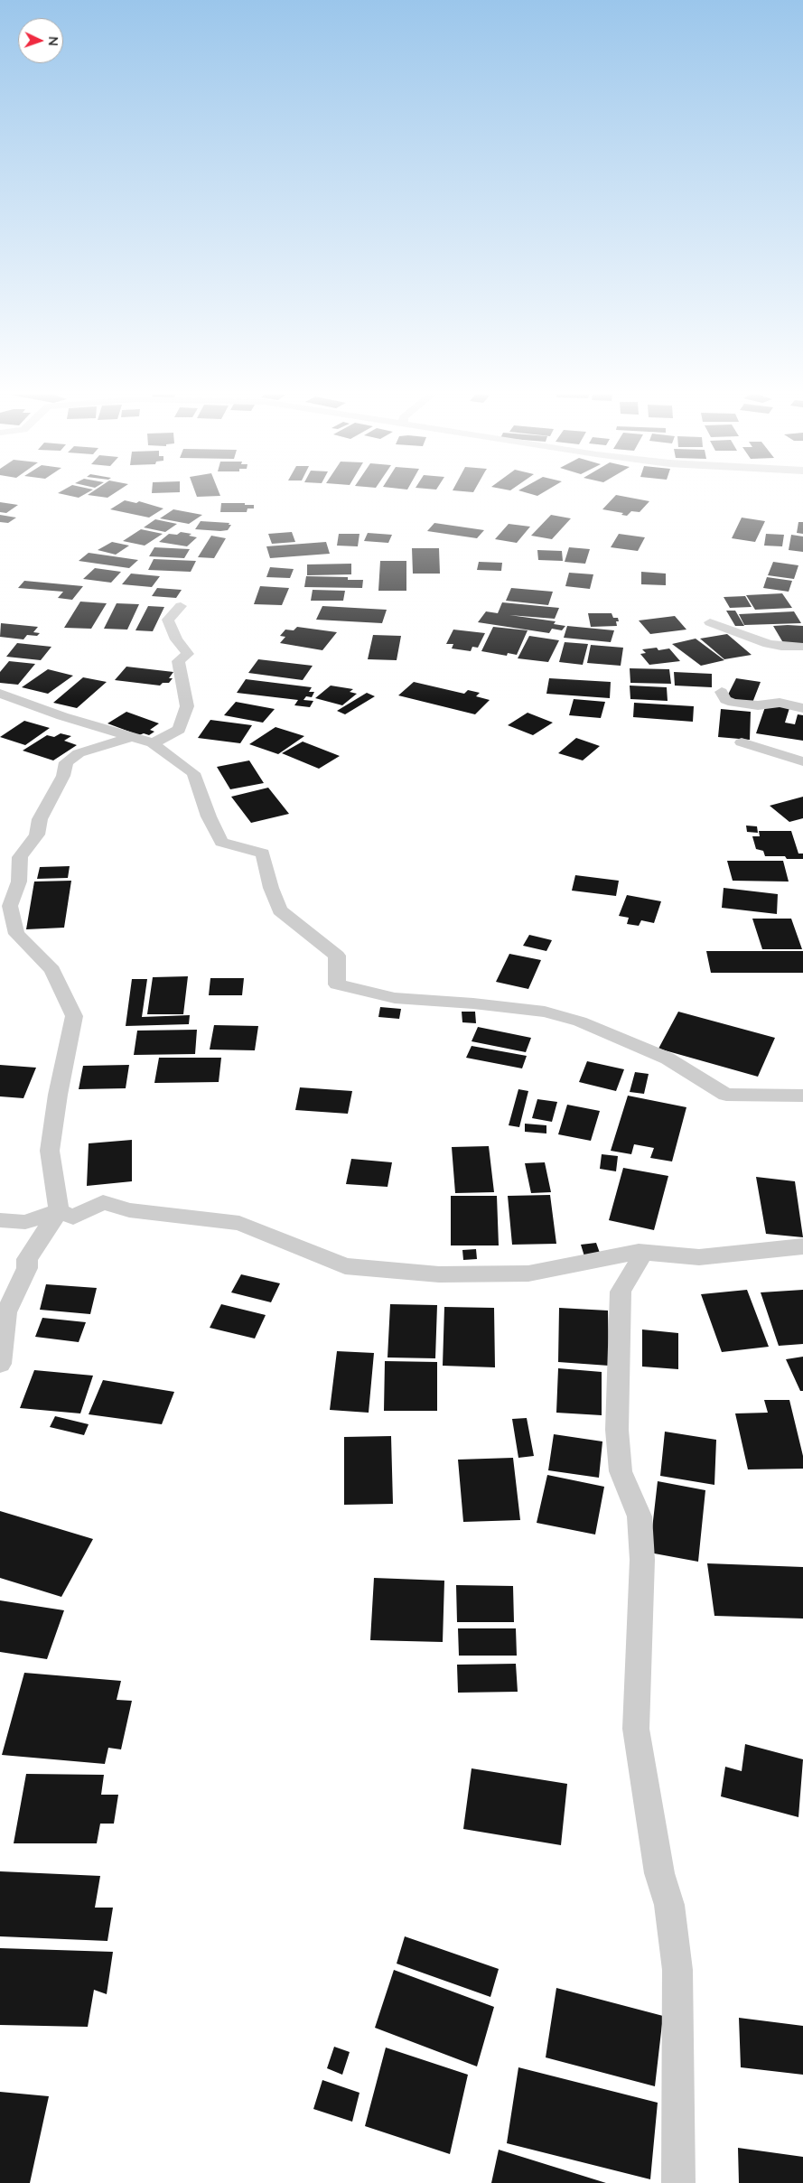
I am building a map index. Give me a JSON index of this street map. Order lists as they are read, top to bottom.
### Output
{
  "north": "right"
}
